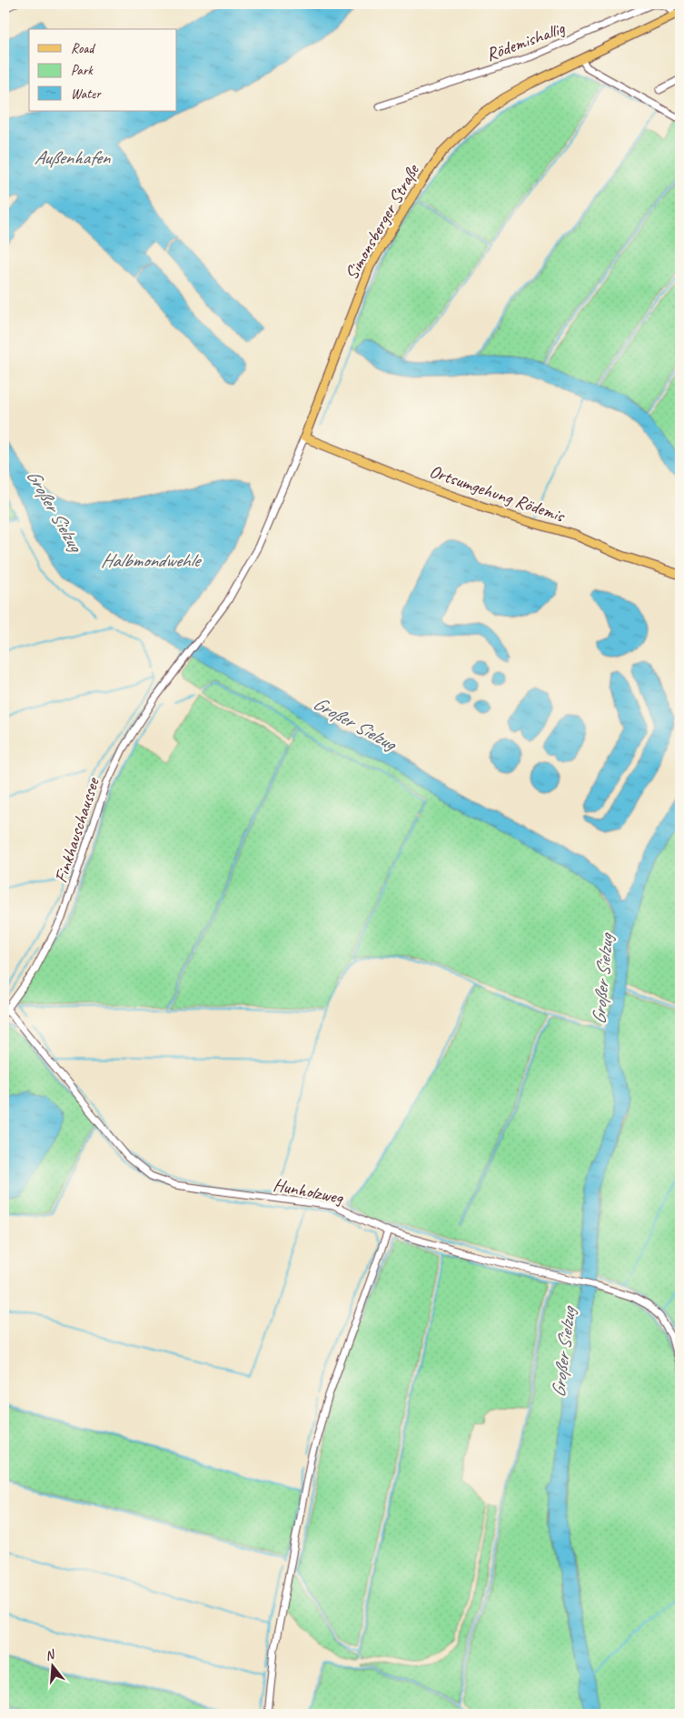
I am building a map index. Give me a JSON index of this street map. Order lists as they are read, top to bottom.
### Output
{
  "streets": {
    "main road": ["Simonsberger Straße", "Ortsumgehung Rödemis"],
    "street": ["Rödemishallig", "Finkhauschaussee", "Hunholzweg"]
  },
  "crossings": [
    ["Rödemishallig", "Simonsberger Straße"],
    ["Simonsberger Straße", "Ortsumgehung Rödemis"],
    ["Simonsberger Straße", "Finkhauschaussee"],
    ["Finkhauschaussee", "Hunholzweg"]
  ],
  "water": ["Außenhafen", "Großer Sielzug", "Halbmondwehle"],
  "legend": ["Road", "Park", "Water"],
  "north": "top"
}
